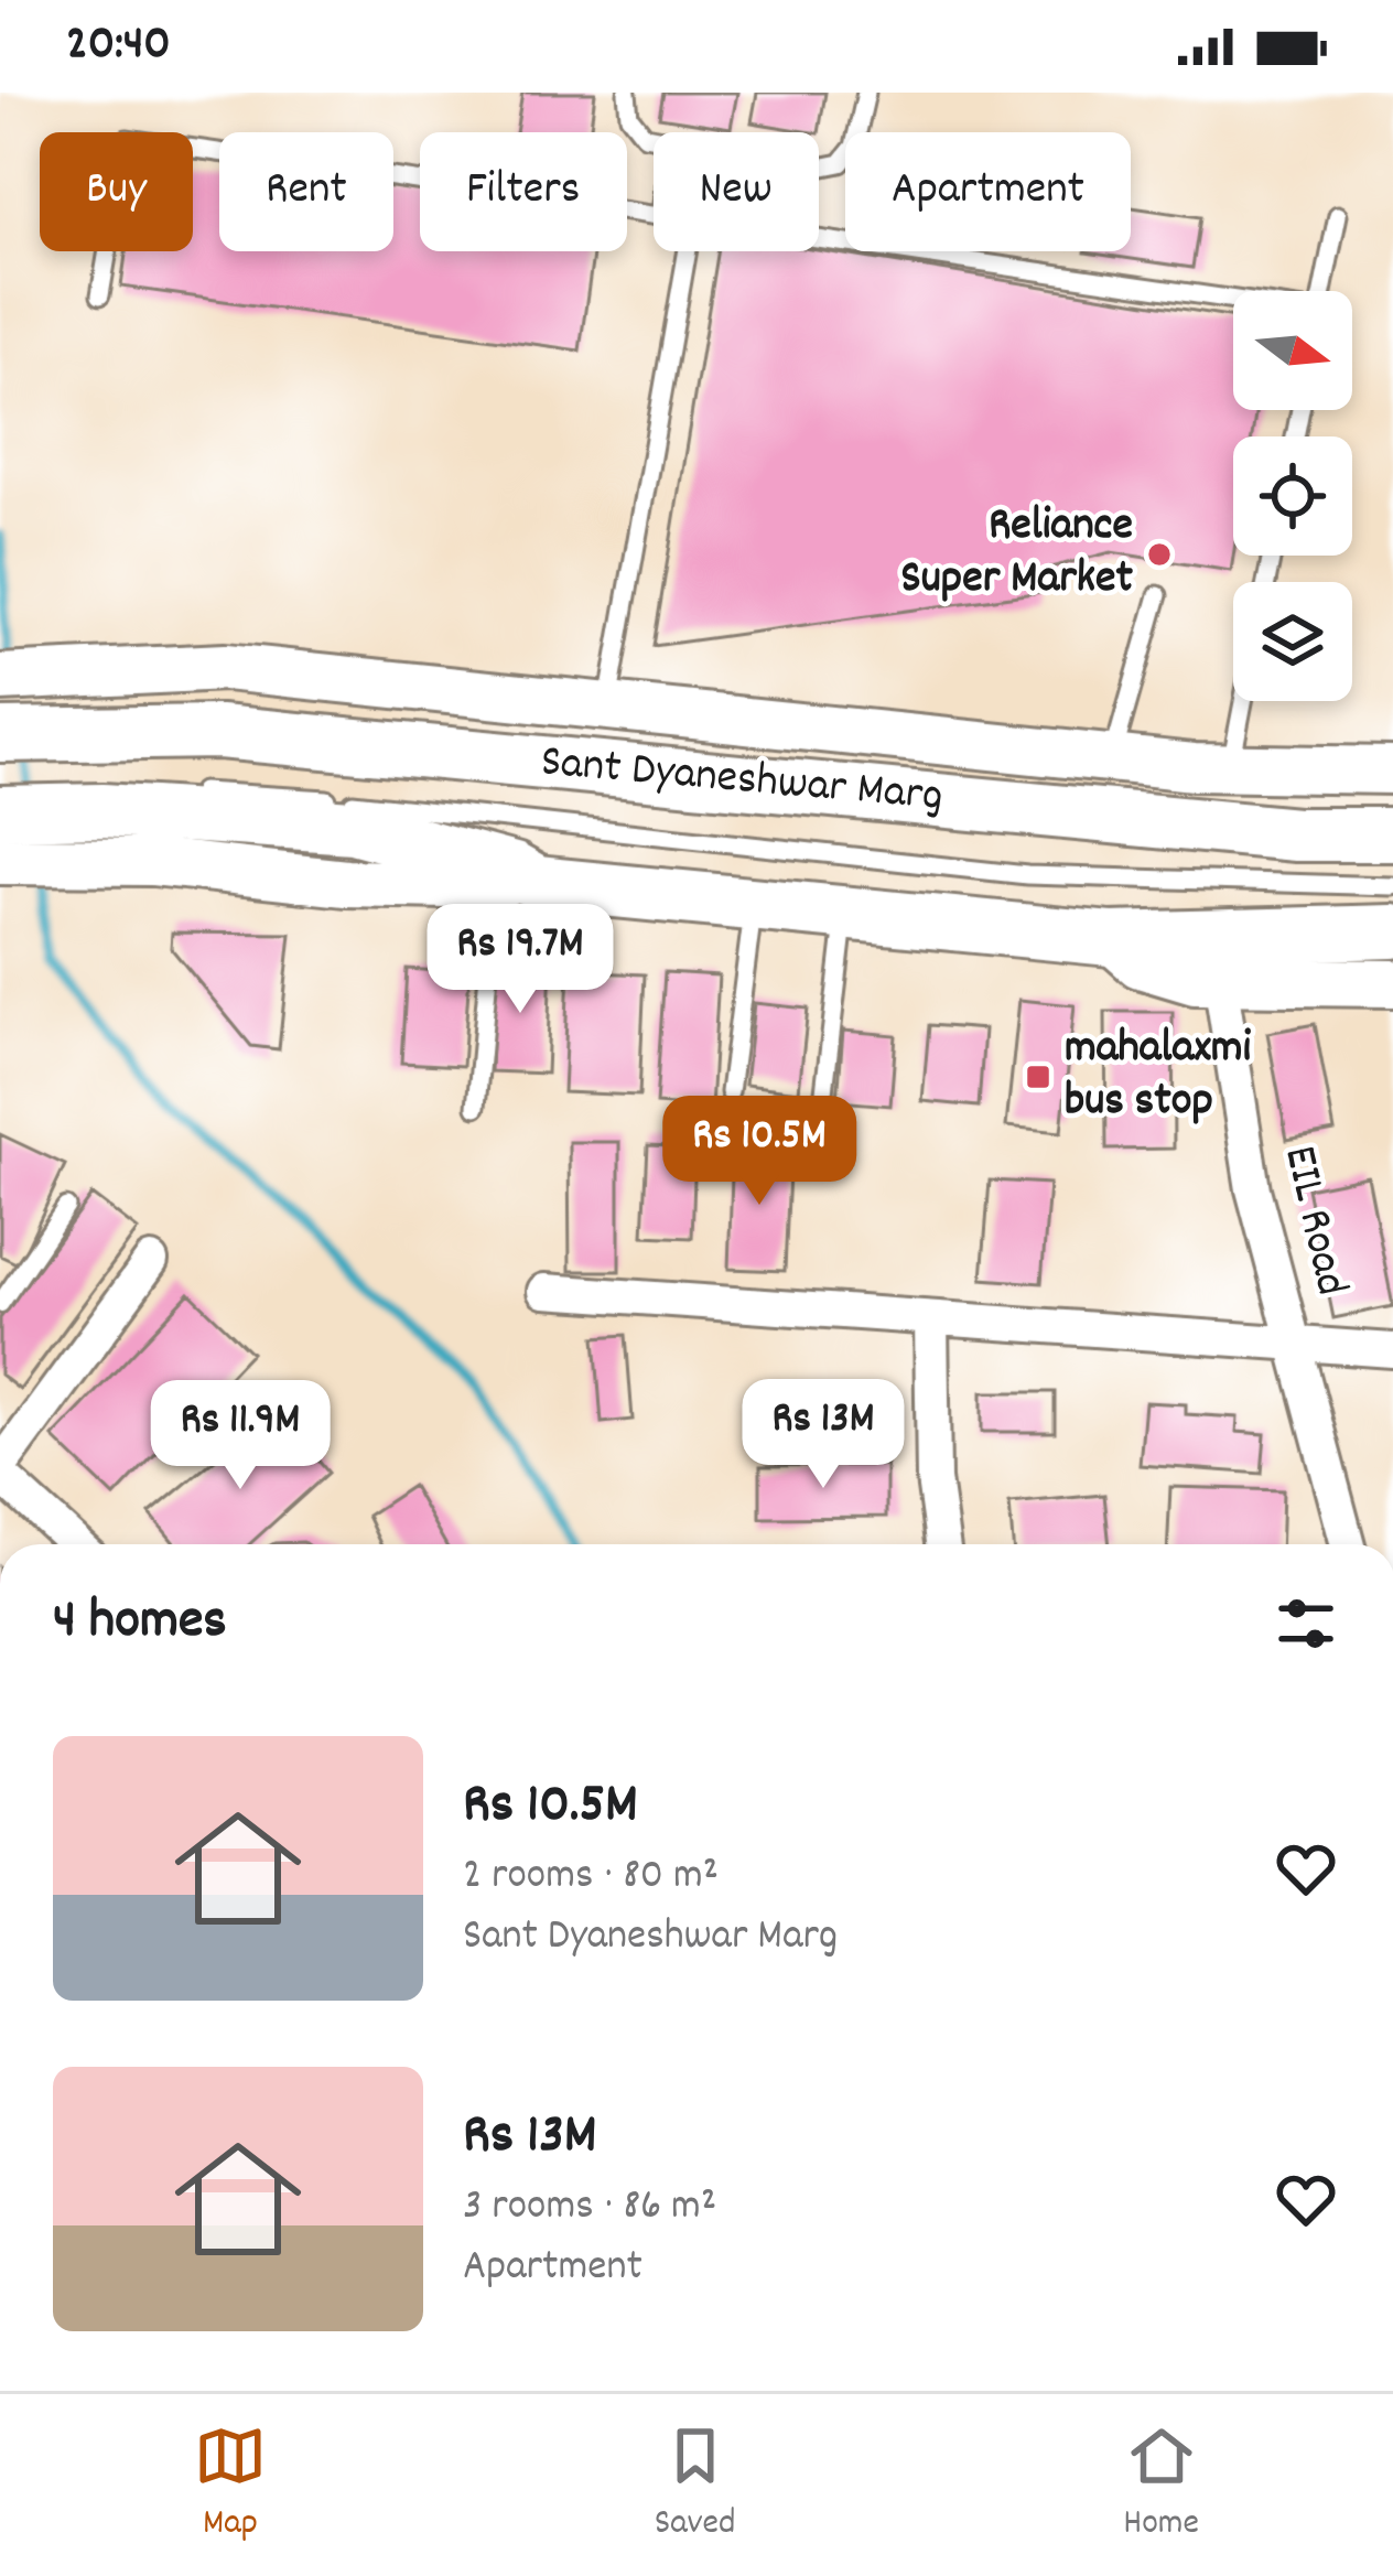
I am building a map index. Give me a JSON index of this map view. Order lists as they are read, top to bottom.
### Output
{
  "streets": {
    "main road": ["Sant Dyaneshwar Marg"],
    "street": ["EIL Road"]
  },
  "places": {
    "other": ["Reliance Super Market"],
    "transit": ["mahalaxmi bus stop"]
  },
  "north": "right",
  "page": {
    "status": "20:40",
    "chip": [
      "Buy",
      "Rent",
      "Filters",
      "New",
      "Apartment"
    ],
    "price": [
      "Rs 19.7M",
      "Rs 10.5M",
      "Rs 13M",
      "Rs 11.9M"
    ],
    "heading": "4 homes",
    "list": [
      {
        "name": "Rs 10.5M",
        "note": "2 rooms · 80 m² · Sant Dyaneshwar Marg"
      },
      {
        "name": "Rs 13M",
        "note": "3 rooms · 86 m² · Apartment"
      }
    ],
    "tabs": ["Map", "Saved", "Home"]
  }
}
